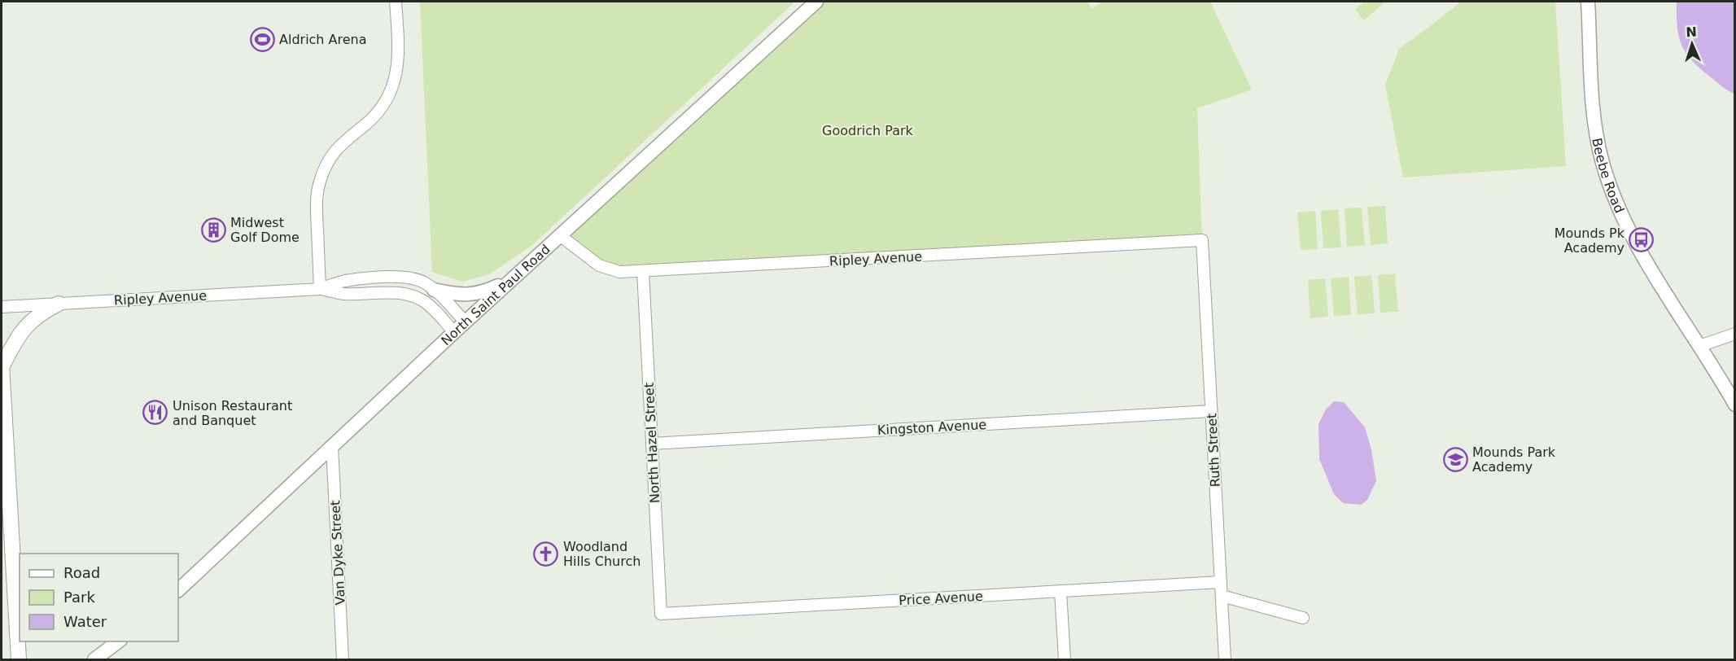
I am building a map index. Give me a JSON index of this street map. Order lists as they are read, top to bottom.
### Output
{
  "streets": {
    "street": [
      "Beebe Road",
      "Ripley Avenue",
      "North Saint Paul Road",
      "Kingston Avenue",
      "North Hazel Street",
      "Ruth Street",
      "Van Dyke Street",
      "Price Avenue"
    ]
  },
  "crossings": [
    ["Ripley Avenue", "North Saint Paul Road"],
    ["Ripley Avenue", "North Hazel Street"],
    ["Ripley Avenue", "Ruth Street"],
    ["North Saint Paul Road", "Van Dyke Street"],
    ["Kingston Avenue", "North Hazel Street"],
    ["Kingston Avenue", "Ruth Street"],
    ["North Hazel Street", "Price Avenue"],
    ["Ruth Street", "Price Avenue"]
  ],
  "parks": ["Goodrich Park"],
  "places": {
    "sports": ["Aldrich Arena"],
    "building": ["Midwest Golf Dome"],
    "bus stop": ["Mounds Pk Academy"],
    "restaurant": ["Unison Restaurant and Banquet"],
    "school or university": ["Mounds Park Academy"],
    "church": ["Woodland Hills Church"]
  },
  "legend": ["Road", "Park", "Water"],
  "north": "top"
}
